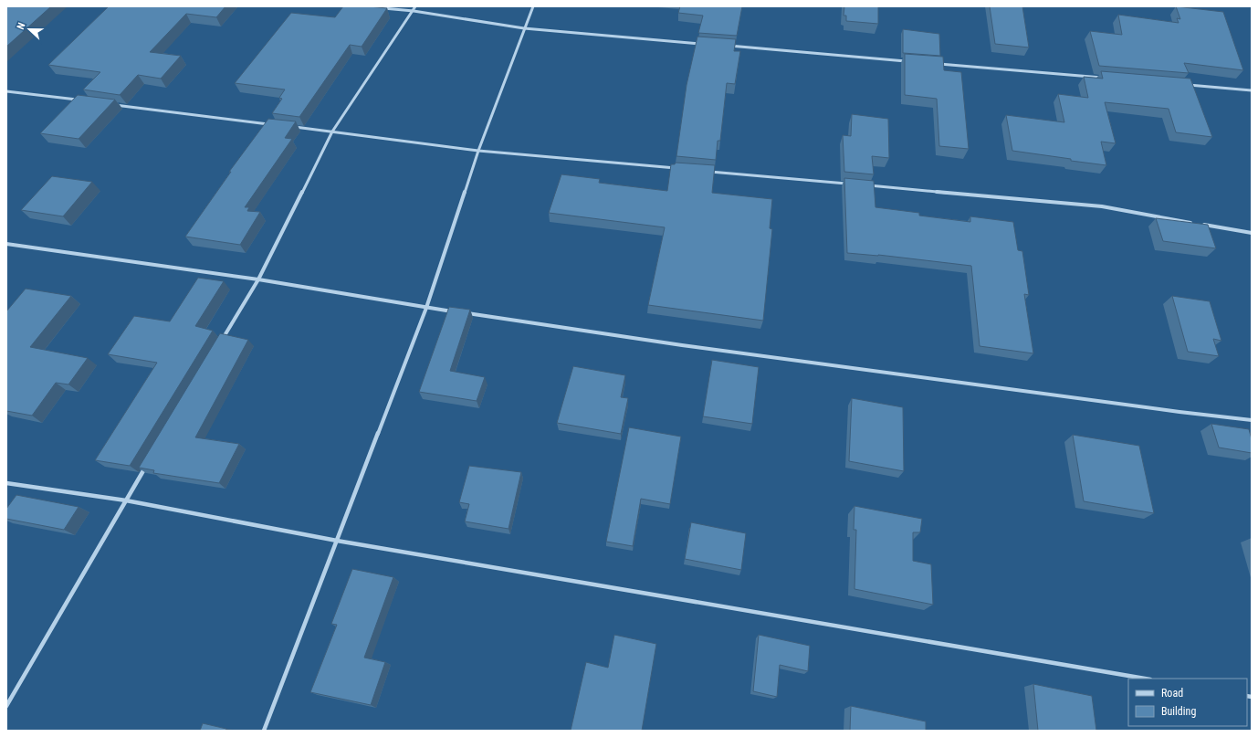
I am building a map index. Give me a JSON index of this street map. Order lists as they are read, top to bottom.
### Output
{
  "legend": ["Road", "Building"],
  "north": "left"
}
